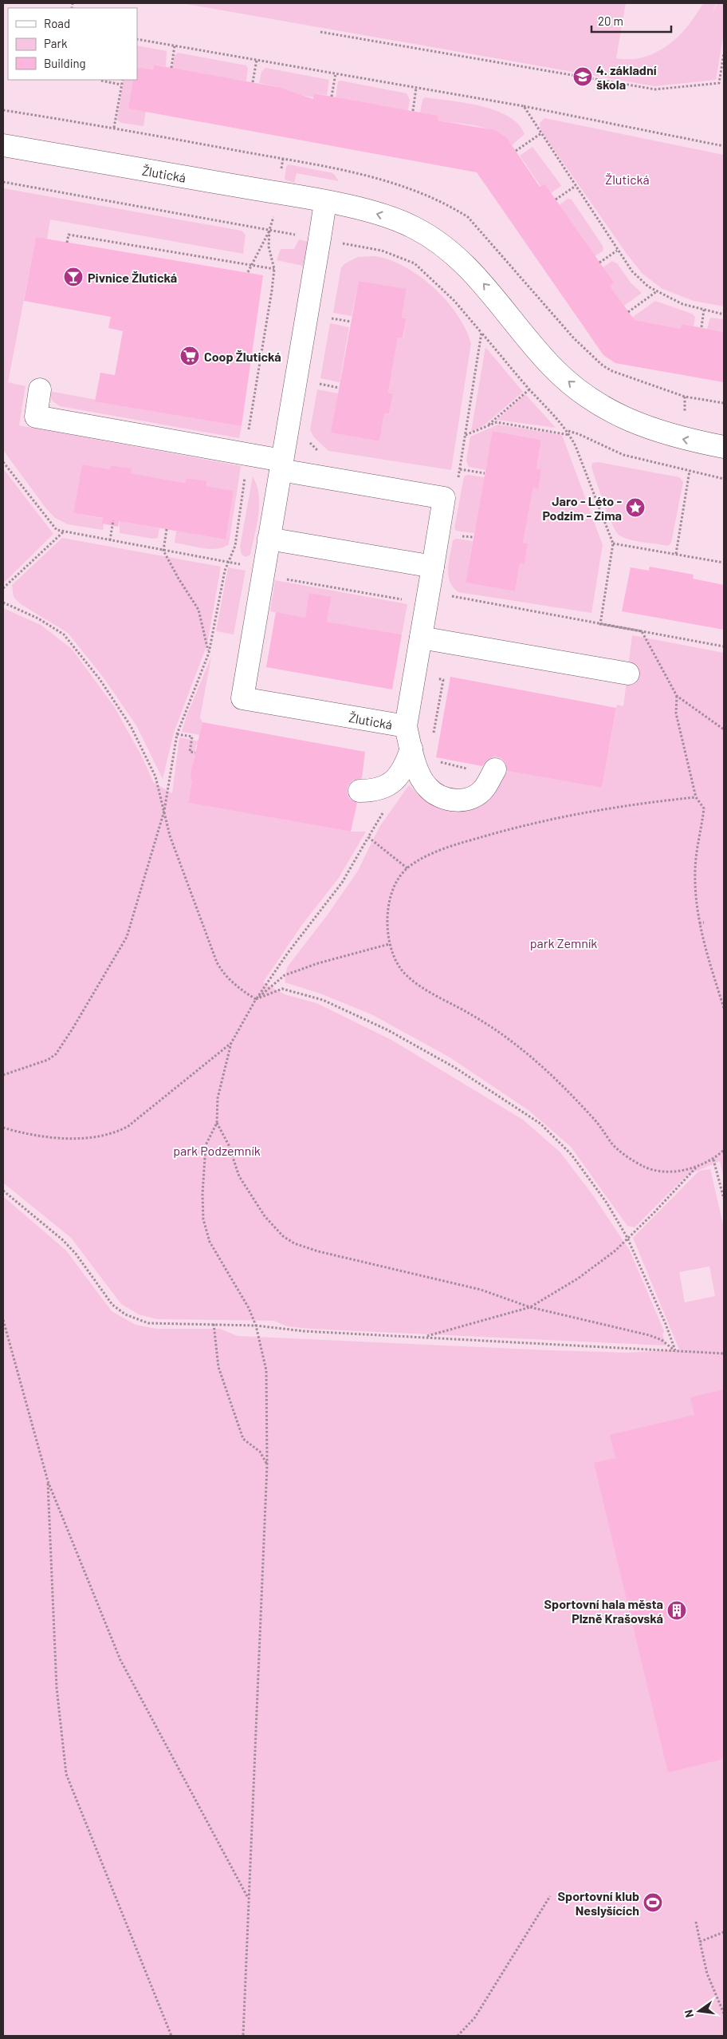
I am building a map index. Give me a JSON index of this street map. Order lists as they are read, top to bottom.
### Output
{
  "streets": {
    "street": ["Žlutická"]
  },
  "parks": ["Žlutická", "park Zemník", "park Podzemník"],
  "places": {
    "school or university": ["4. základní škola"],
    "bar": ["Pivnice Žlutická"],
    "supermarket": ["Coop Žlutická"],
    "place": ["Jaro - Léto - Podzim - Zima"],
    "building": ["Sportovní hala města Plzně Krašovská"],
    "sports": ["Sportovní klub Neslyšících"]
  },
  "legend": ["Road", "Park", "Building"],
  "scale_bar": "20 m",
  "north": "left"
}
